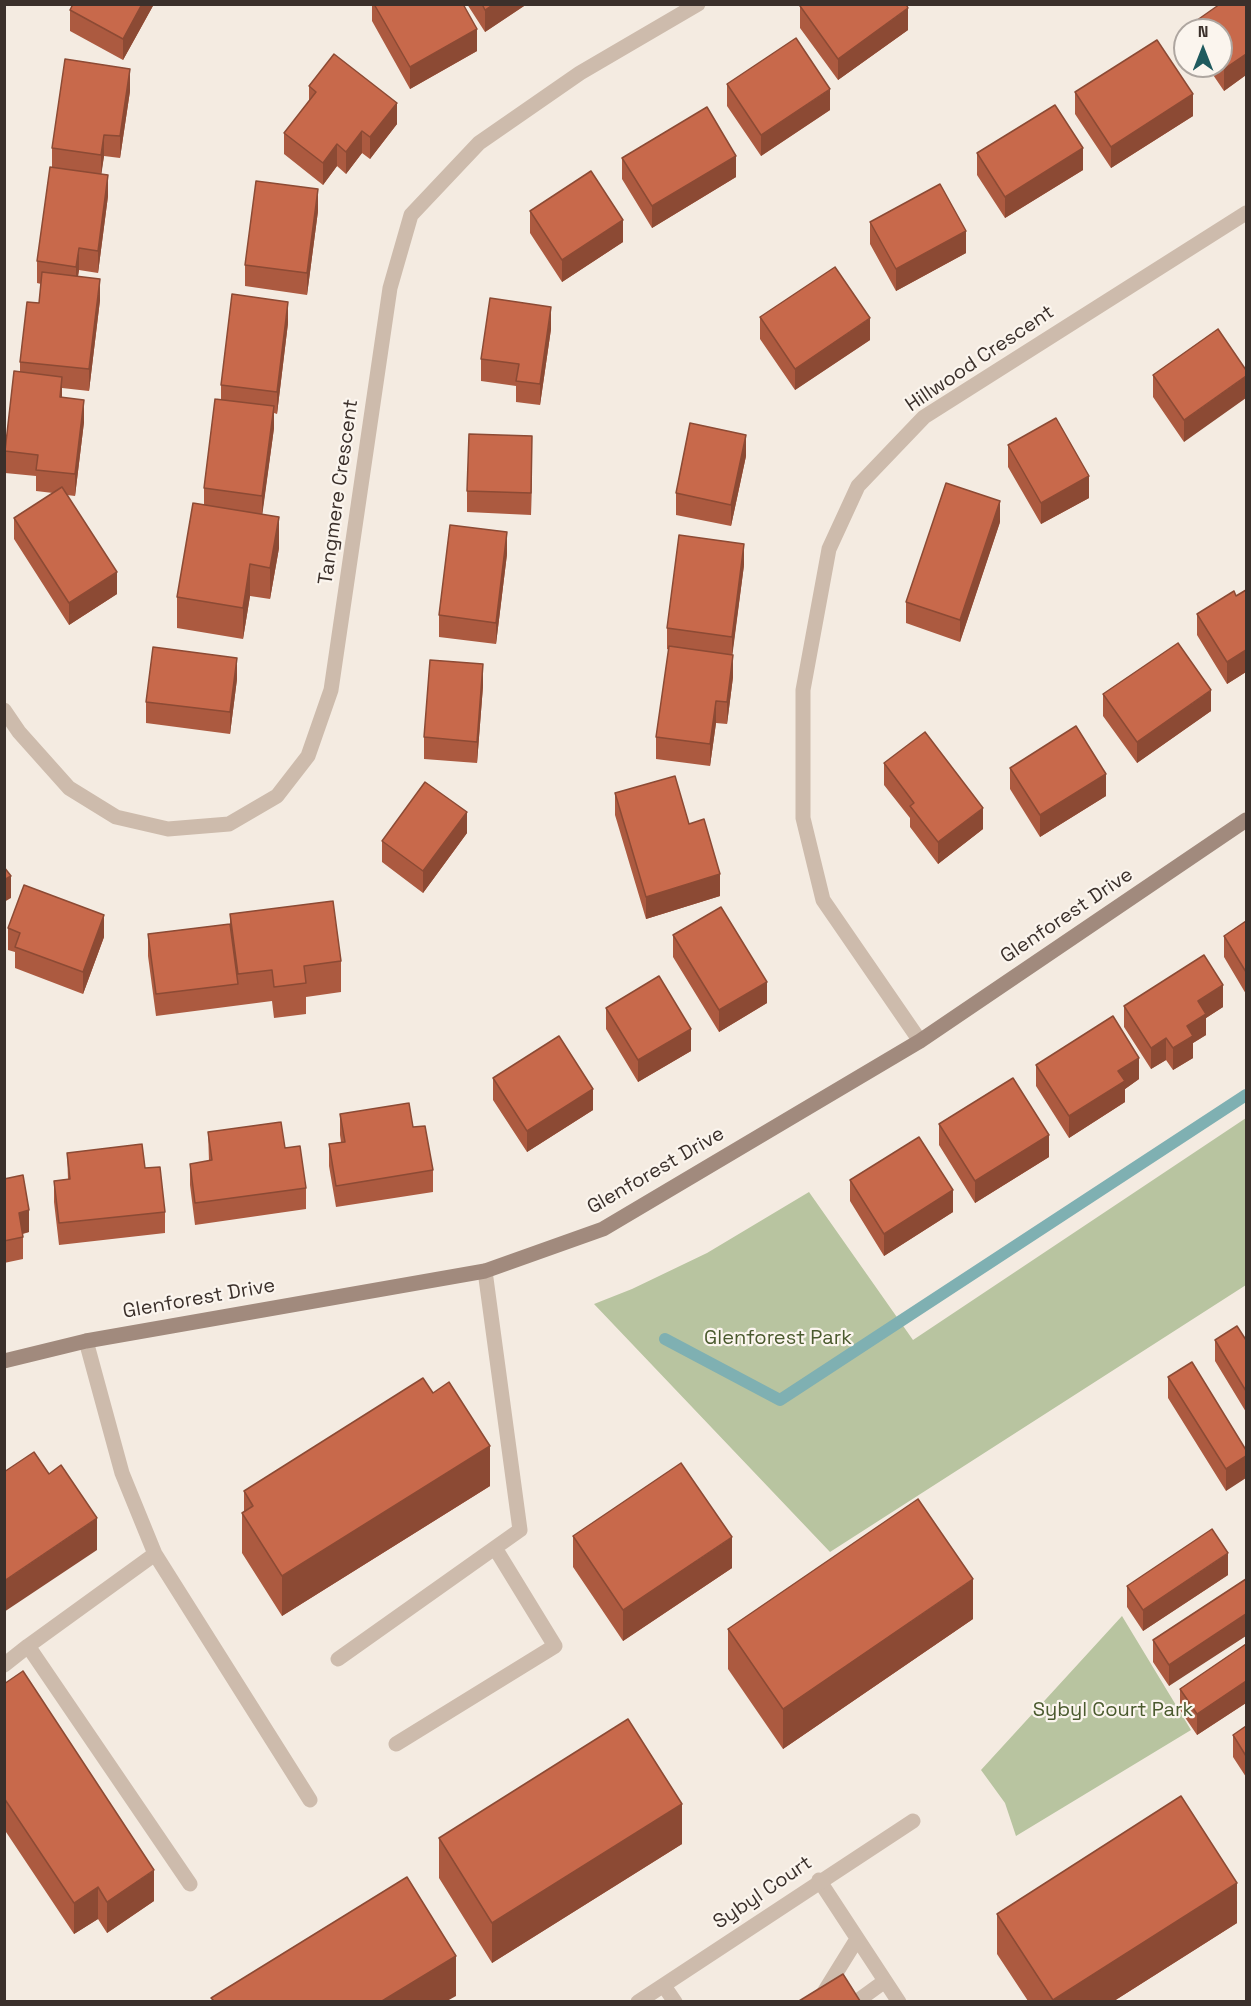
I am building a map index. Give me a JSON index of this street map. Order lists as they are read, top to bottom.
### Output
{
  "streets": {
    "street": [
      "Hillwood Crescent",
      "Tangmere Crescent",
      "Glenforest Drive",
      "Sybyl Court"
    ]
  },
  "crossings": [
    ["Hillwood Crescent", "Glenforest Drive"]
  ],
  "parks": ["Glenforest Park", "Sybyl Court Park"],
  "north": "top"
}
